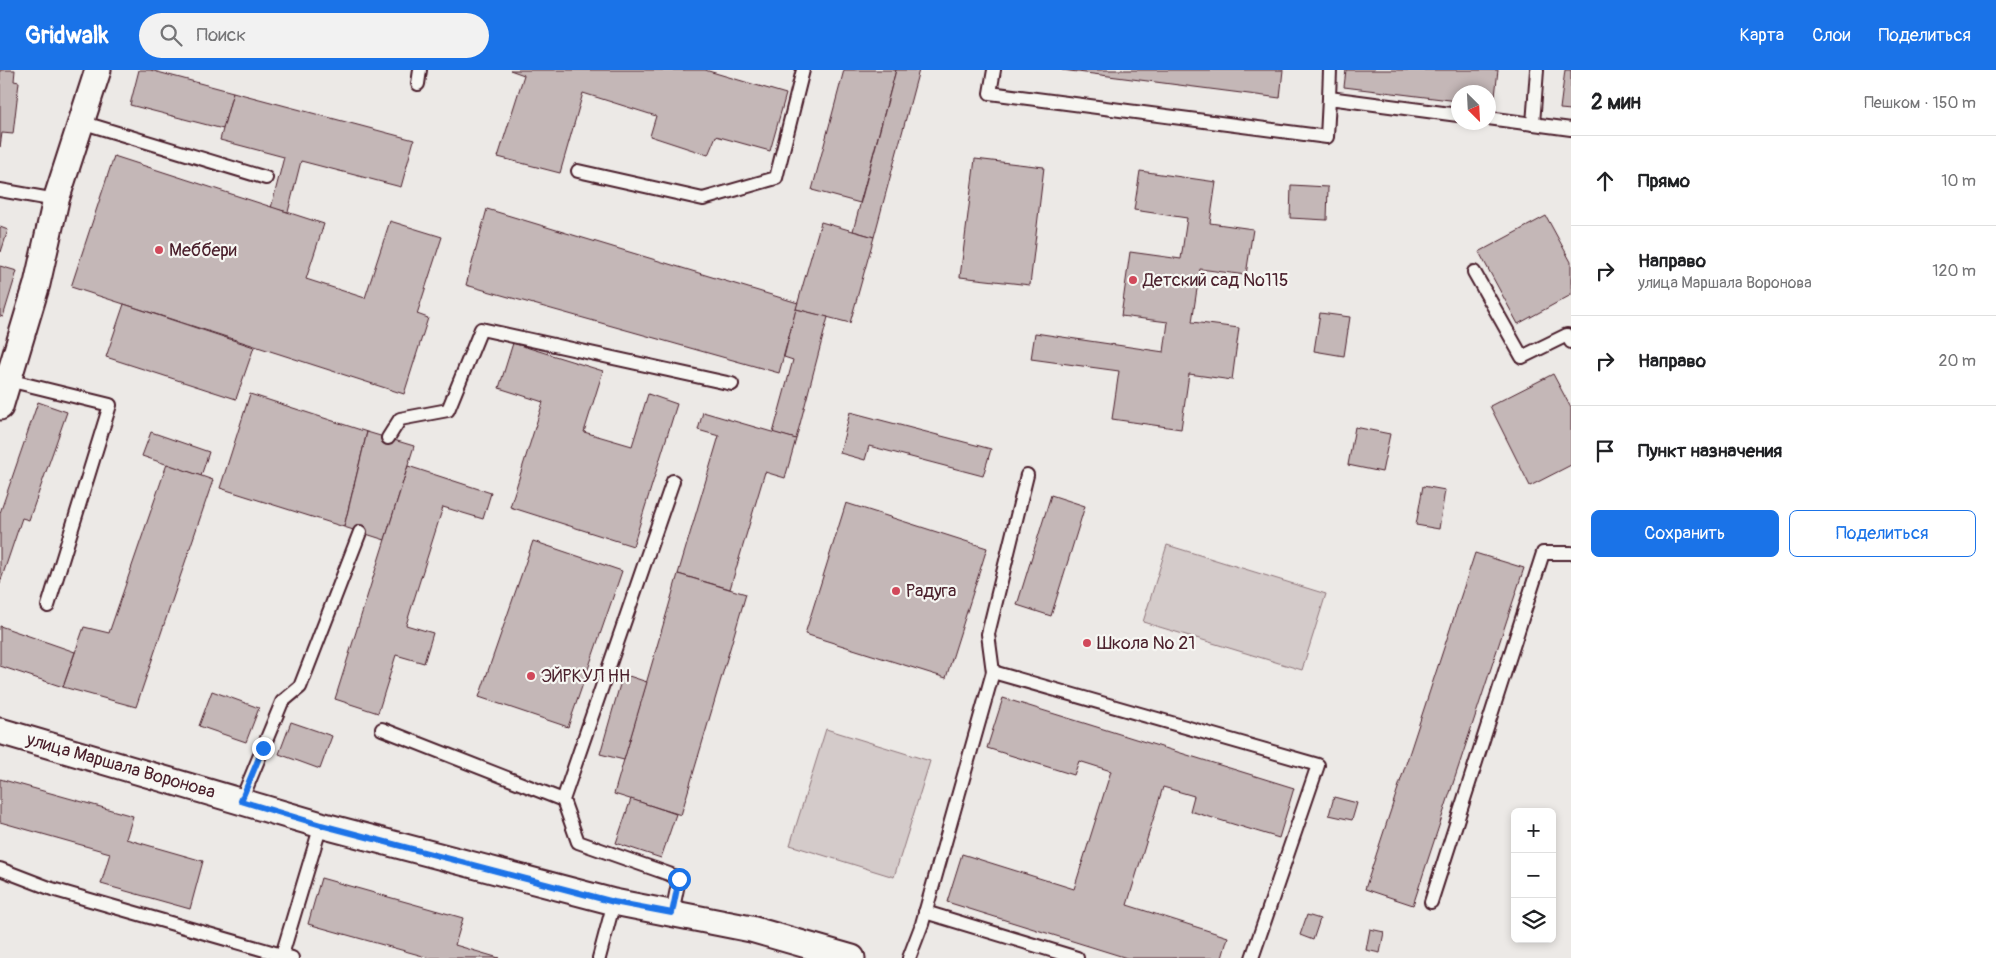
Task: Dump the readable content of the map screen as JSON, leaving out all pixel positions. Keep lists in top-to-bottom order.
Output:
{
  "streets": {
    "street": ["улица Маршала Воронова"]
  },
  "places": [
    "Меббери",
    "Детский сад №115",
    "Радуга",
    "Школа № 21",
    "ЭЙРКУЛ НН"
  ],
  "north": "bottom right",
  "page": {
    "header": "Gridwalk",
    "search": "Поиск",
    "nav": ["Карта", "Слои", "Поделиться"],
    "heading": ["2 мин", "Пешком · 150 m"],
    "list": [
      ["Прямо", "10 m"],
      ["Направо", "улица Маршала Воронова", "120 m"],
      ["Направо", "20 m"],
      "Пункт назначения"
    ],
    "buttons": ["Сохранить", "Поделиться"],
    "map_buttons": ["+", "−"]
  }
}
